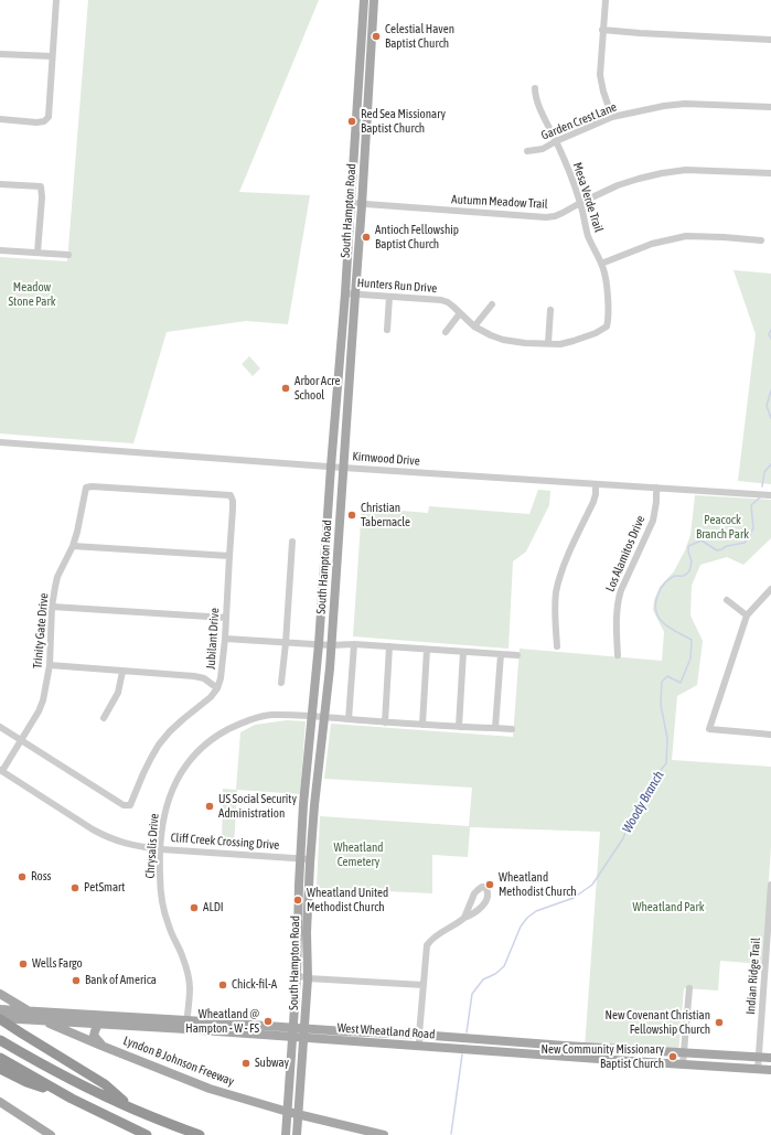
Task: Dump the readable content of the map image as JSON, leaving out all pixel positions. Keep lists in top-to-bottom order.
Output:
{
  "streets": {
    "main road": ["South Hampton Road", "West Wheatland Road", "Lyndon B Johnson Freeway"],
    "street": [
      "Garden Crest Lane",
      "Mesa Verde Trail",
      "Autumn Meadow Trail",
      "Hunters Run Drive",
      "Kirnwood Drive",
      "Los Alamitos Drive",
      "Trinity Gate Drive",
      "Jubilant Drive",
      "Cliff Creek Crossing Drive",
      "Chrysalis Drive",
      "Indian Ridge Trail"
    ]
  },
  "crossings": [
    ["Garden Crest Lane", "Mesa Verde Trail"],
    ["Mesa Verde Trail", "Autumn Meadow Trail"],
    ["Mesa Verde Trail", "Hunters Run Drive"],
    ["Autumn Meadow Trail", "South Hampton Road"],
    ["South Hampton Road", "Hunters Run Drive"],
    ["South Hampton Road", "Kirnwood Drive"],
    ["South Hampton Road", "Cliff Creek Crossing Drive"],
    ["South Hampton Road", "Chrysalis Drive"],
    ["South Hampton Road", "West Wheatland Road"],
    ["South Hampton Road", "Lyndon B Johnson Freeway"],
    ["Kirnwood Drive", "Los Alamitos Drive"],
    ["Trinity Gate Drive", "Jubilant Drive"],
    ["Trinity Gate Drive", "Cliff Creek Crossing Drive"],
    ["Cliff Creek Crossing Drive", "Chrysalis Drive"],
    ["Chrysalis Drive", "West Wheatland Road"],
    ["Indian Ridge Trail", "West Wheatland Road"],
    ["West Wheatland Road", "Lyndon B Johnson Freeway"]
  ],
  "water": ["Woody Branch"],
  "parks": [
    "Meadow Stone Park",
    "Peacock Branch Park",
    "Wheatland Cemetery",
    "Wheatland Park"
  ],
  "places": [
    "Celestial Haven Baptist Church",
    "Red Sea Missionary Baptist Church",
    "Antioch Fellowship Baptist Church",
    "Arbor Acre School",
    "Christian Tabernacle",
    "US Social Security Administration",
    "Ross",
    "Wheatland Methodist Church",
    "PetSmart",
    "Wheatland United Methodist Church",
    "ALDI",
    "Wells Fargo",
    "Bank of America",
    "Chick-fil-A",
    "Wheatland @ Hampton - W - FS",
    "New Covenant Christian Fellowship Church",
    "New Community Missionary Baptist Church",
    "Subway"
  ]
}
